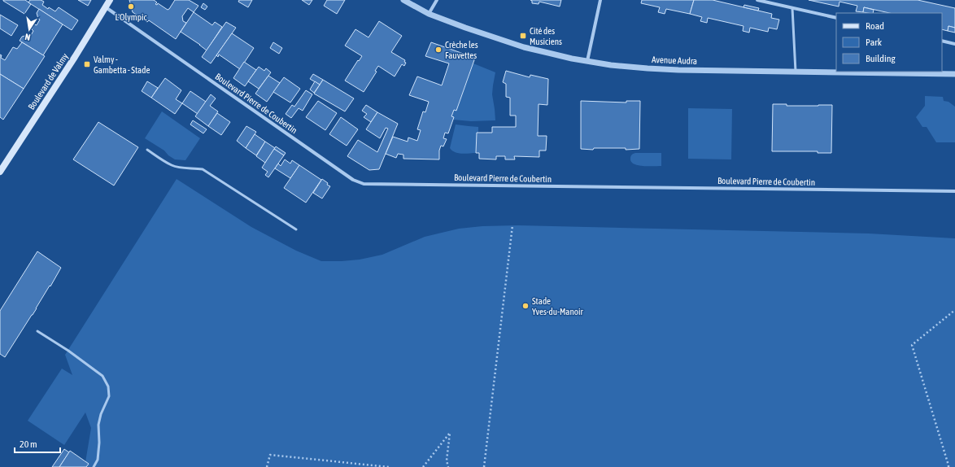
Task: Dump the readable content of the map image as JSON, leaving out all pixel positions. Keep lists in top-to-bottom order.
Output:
{
  "streets": {
    "main road": ["Boulevard de Valmy"],
    "street": ["Avenue Audra", "Boulevard Pierre de Coubertin"]
  },
  "crossings": [
    ["Boulevard de Valmy", "Boulevard Pierre de Coubertin"]
  ],
  "places": {
    "other": ["L'Olympic", "Crèche les Fauvettes", "Stade Yves-du-Manoir"],
    "transit": ["Cité des Musiciens", "Valmy - Gambetta - Stade"]
  },
  "legend": ["Road", "Park", "Building"],
  "scale_bar": "20 m",
  "north": "bottom"
}
